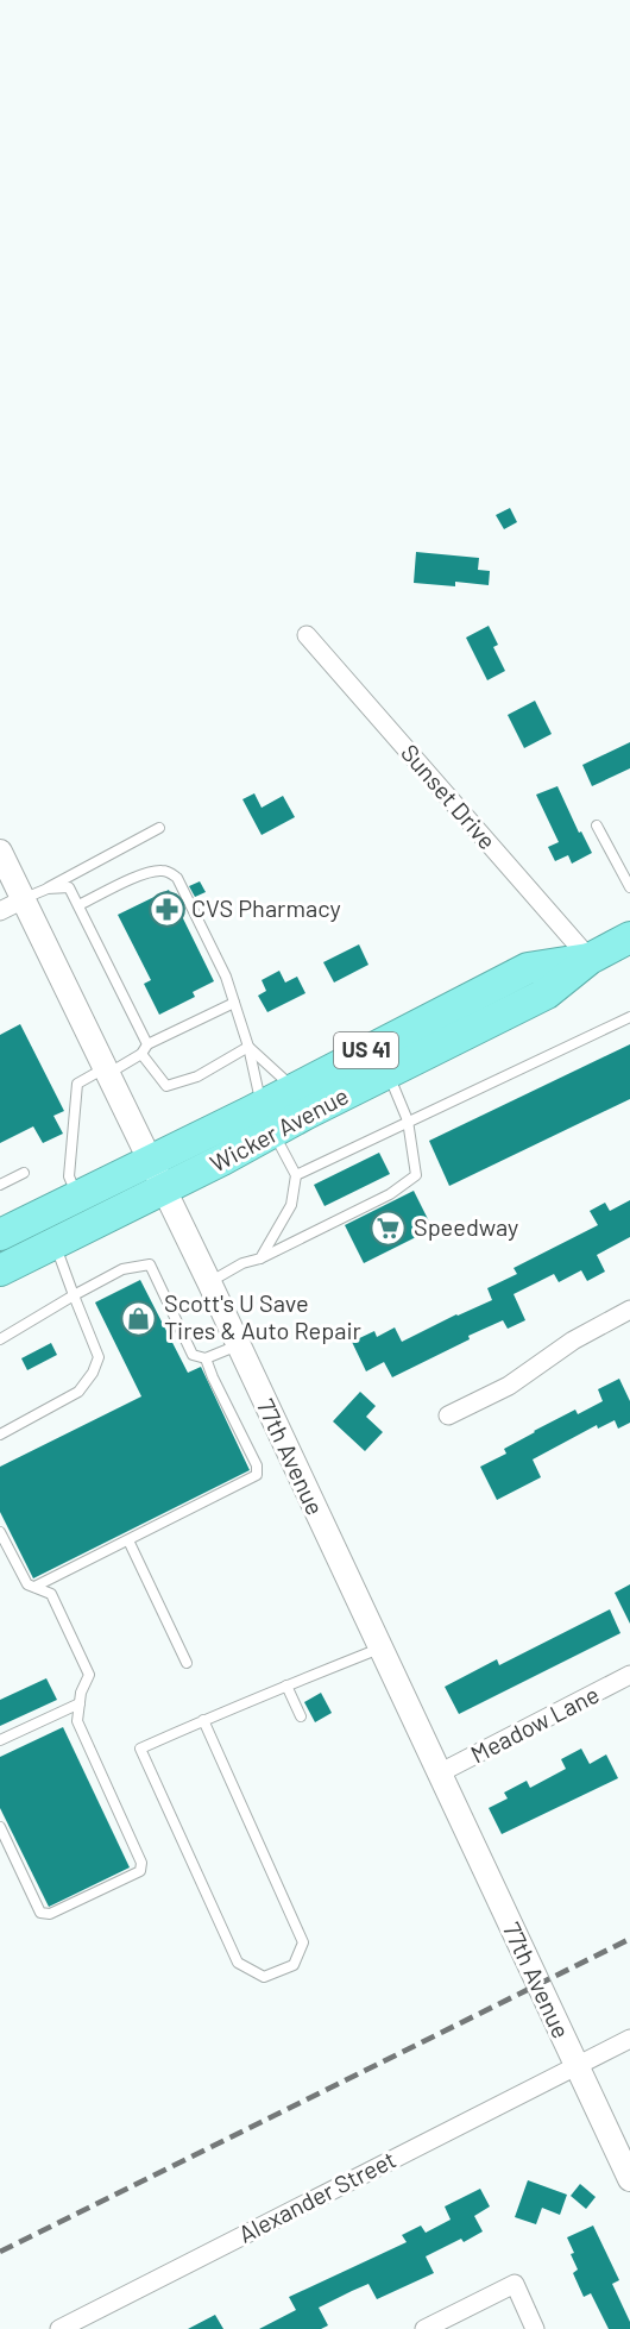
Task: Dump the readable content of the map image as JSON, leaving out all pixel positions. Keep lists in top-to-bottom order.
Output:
{
  "streets": {
    "highway": ["US 41", "Wicker Avenue"],
    "street": [
      "Sunset Drive",
      "77th Avenue",
      "Meadow Lane",
      "Alexander Street"
    ]
  },
  "crossings": [
    ["Sunset Drive", "Wicker Avenue"],
    ["Wicker Avenue", "77th Avenue"],
    ["77th Avenue", "Meadow Lane"],
    ["77th Avenue", "Alexander Street"]
  ],
  "places": {
    "pharmacy": ["CVS Pharmacy"],
    "supermarket": ["Speedway"],
    "shop": ["Scott's U Save Tires & Auto Repair"]
  }
}
